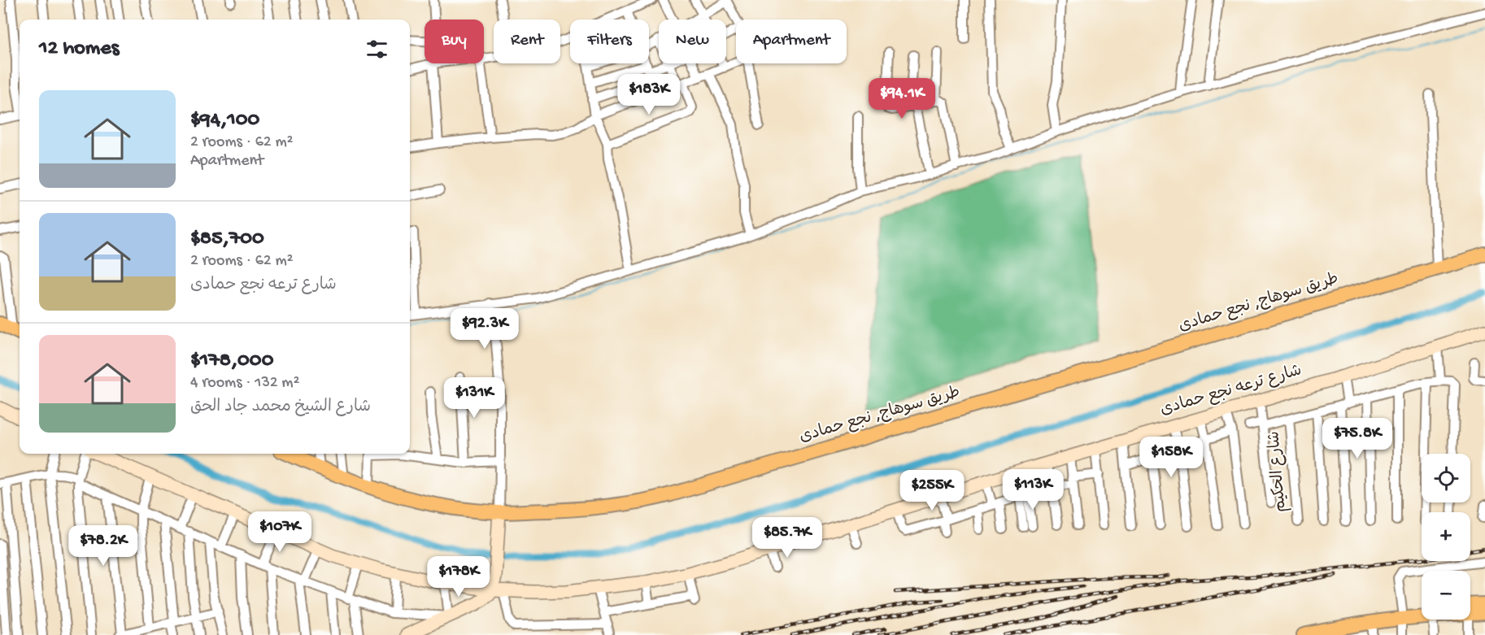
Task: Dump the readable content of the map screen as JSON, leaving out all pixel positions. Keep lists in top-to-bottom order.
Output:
{
  "streets": {
    "main road": ["طريق سوهاج, نجع حمادى"],
    "street": ["شارع ترعه نجع حمادى", "شارع الحكيم"]
  },
  "page": {
    "chip": [
      "Buy",
      "Rent",
      "Filters",
      "New",
      "Apartment"
    ],
    "heading": "12 homes",
    "price": [
      "$183K",
      "$94.1K",
      "$92.3K",
      "$131K",
      "$75.8K",
      "$158K",
      "$113K",
      "$255K",
      "$107K",
      "$85.7K",
      "$78.2K",
      "$178K"
    ],
    "list": [
      {
        "name": "$94,100",
        "note": "2 rooms · 62 m² · Apartment"
      },
      {
        "name": "$85,700",
        "note": "2 rooms · 62 m² · شارع ترعه نجع حمادى"
      },
      {
        "name": "$178,000",
        "note": "4 rooms · 132 m² · شارع الشيخ محمد جاد الحق"
      }
    ],
    "map_buttons": ["+", "−"]
  }
}
